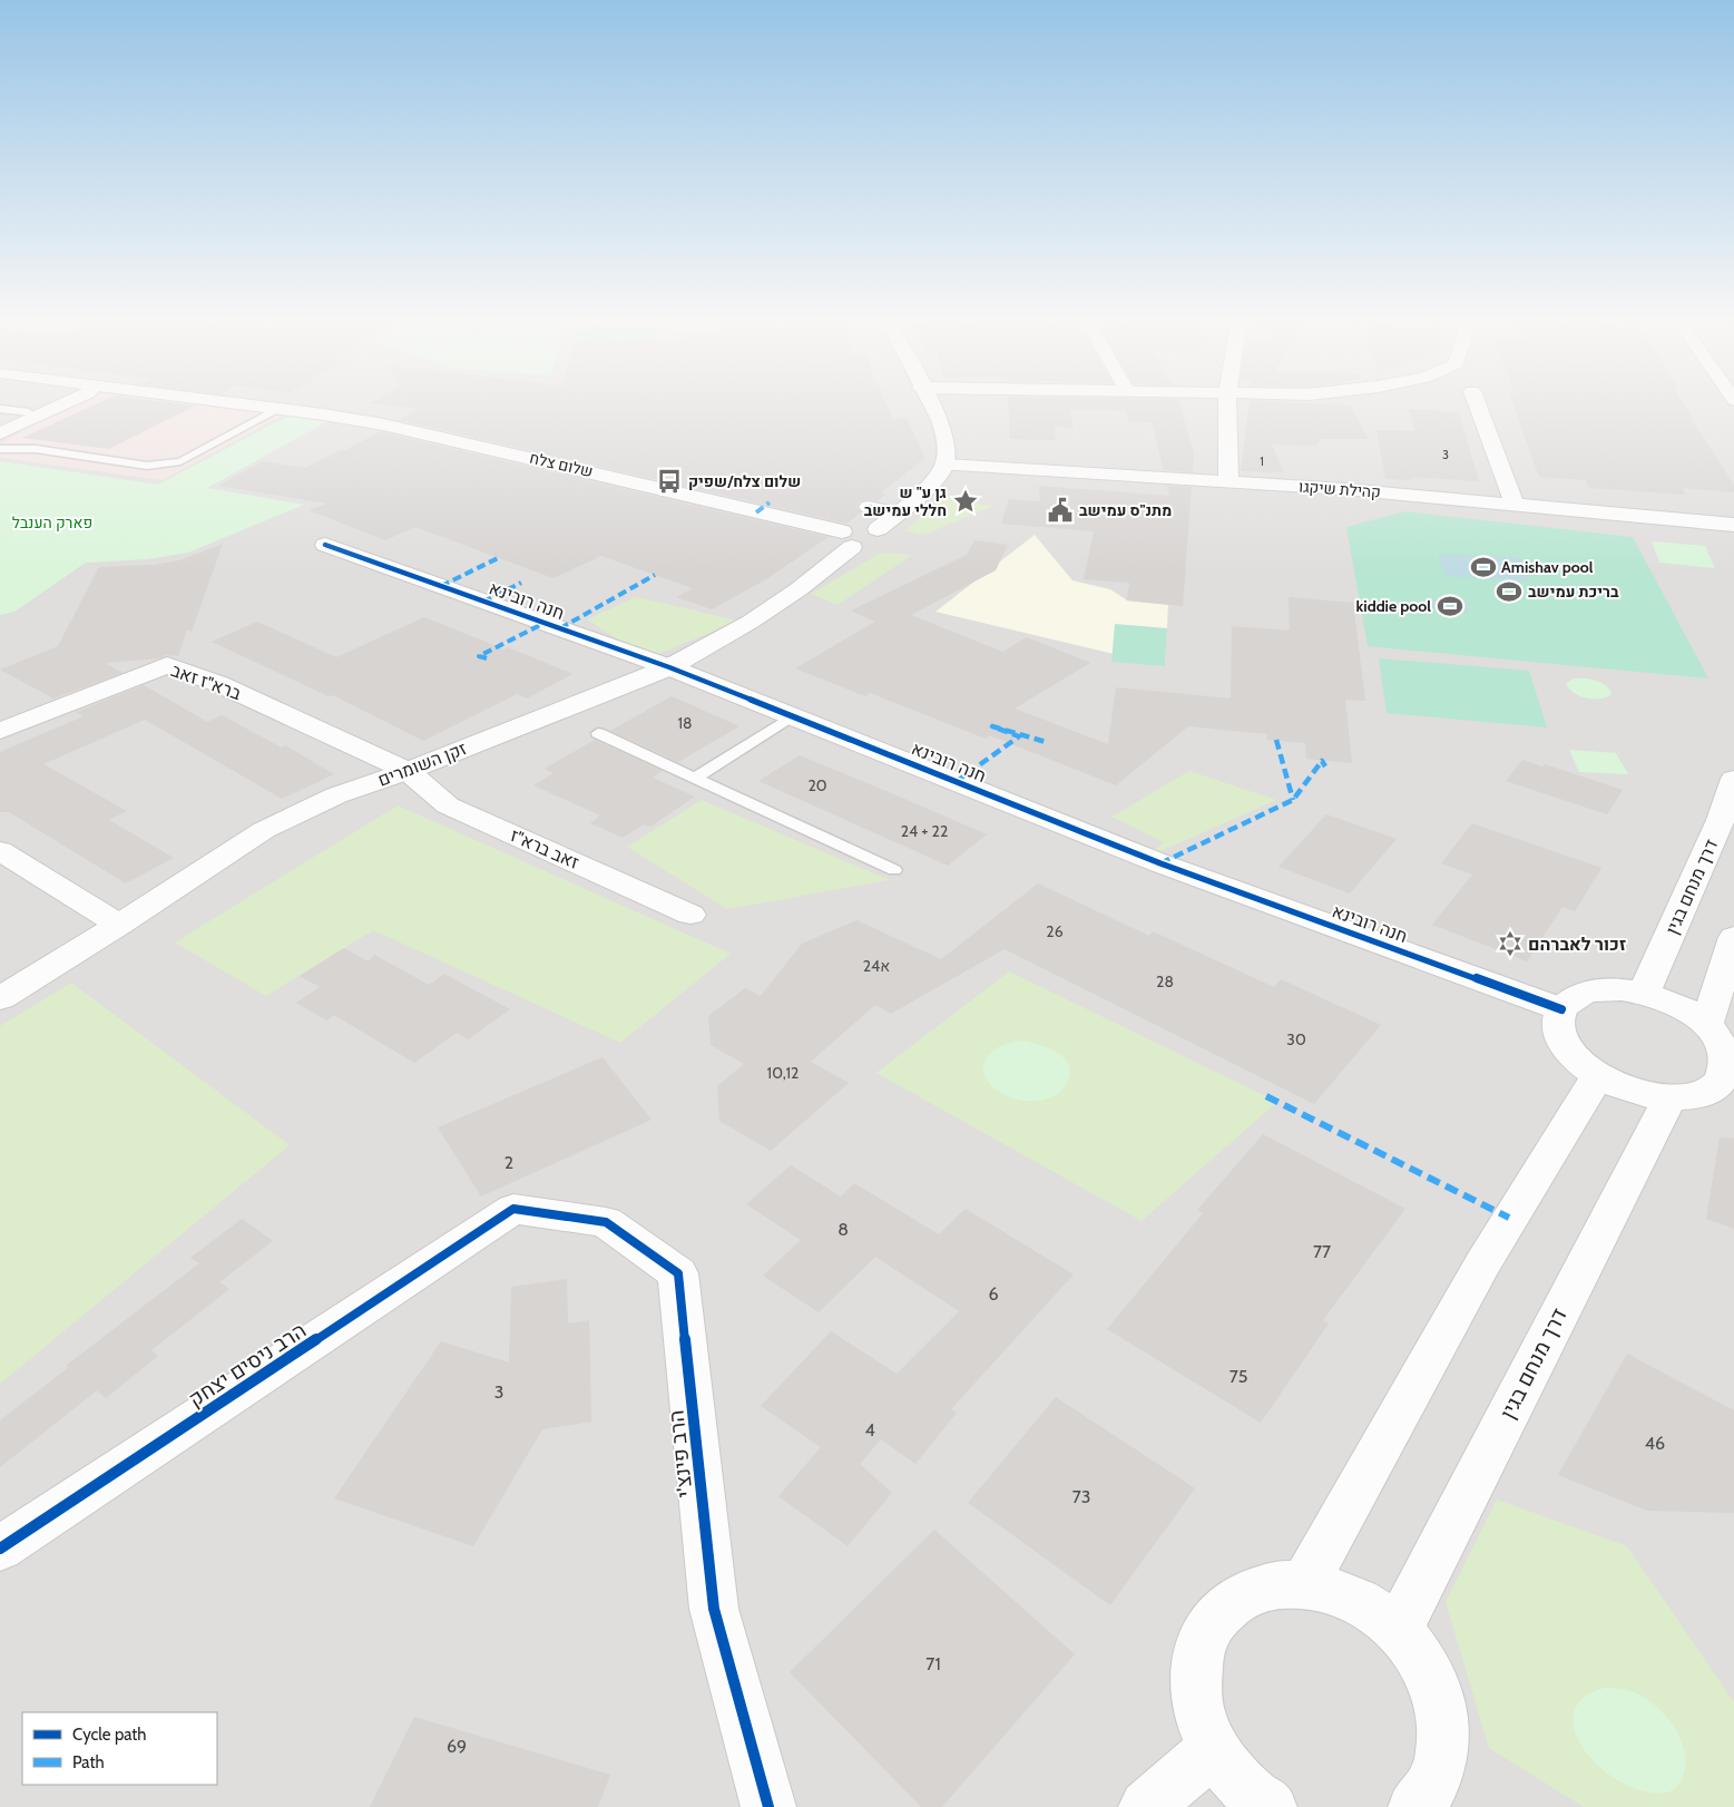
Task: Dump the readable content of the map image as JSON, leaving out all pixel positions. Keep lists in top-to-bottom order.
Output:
{
  "streets": {
    "street": [
      "שלום צלח",
      "קהילת שיקגו",
      "חנה רובינא",
      "ברא\"ז זאב",
      "זקן השומרים",
      "זאב ברא\"ז",
      "דרך מנחם בגין",
      "הרב ניסים יצחק",
      "הרב פינצ'י"
    ]
  },
  "crossings": [
    ["שלום צלח", "זקן השומרים"],
    ["חנה רובינא", "זקן השומרים"],
    ["חנה רובינא", "דרך מנחם בגין"],
    ["ברא\"ז זאב", "זקן השומרים"],
    ["ברא\"ז זאב", "זאב ברא\"ז"],
    ["זקן השומרים", "זאב ברא\"ז"],
    ["הרב ניסים יצחק", "הרב פינצ'י"]
  ],
  "parks": ["פארק הענבל"],
  "places": {
    "bus stop": ["שלום צלח/שפיק"],
    "place": ["גן ע\" ש חללי עמישב"],
    "public building": ["מתנ\"ס עמישב"],
    "sports": ["Amishav pool", "בריכת עמישב", "kiddie pool"],
    "synagogue": ["זכור לאברהם"]
  },
  "house_numbers": [
    "3",
    "1",
    "18",
    "20",
    "24 + 22",
    "26",
    "24א",
    "28",
    "30",
    "10,12",
    "2",
    "8",
    "77",
    "6",
    "75",
    "3",
    "4",
    "46",
    "73",
    "71",
    "69"
  ],
  "legend": ["Cycle path", "Path"]
}
